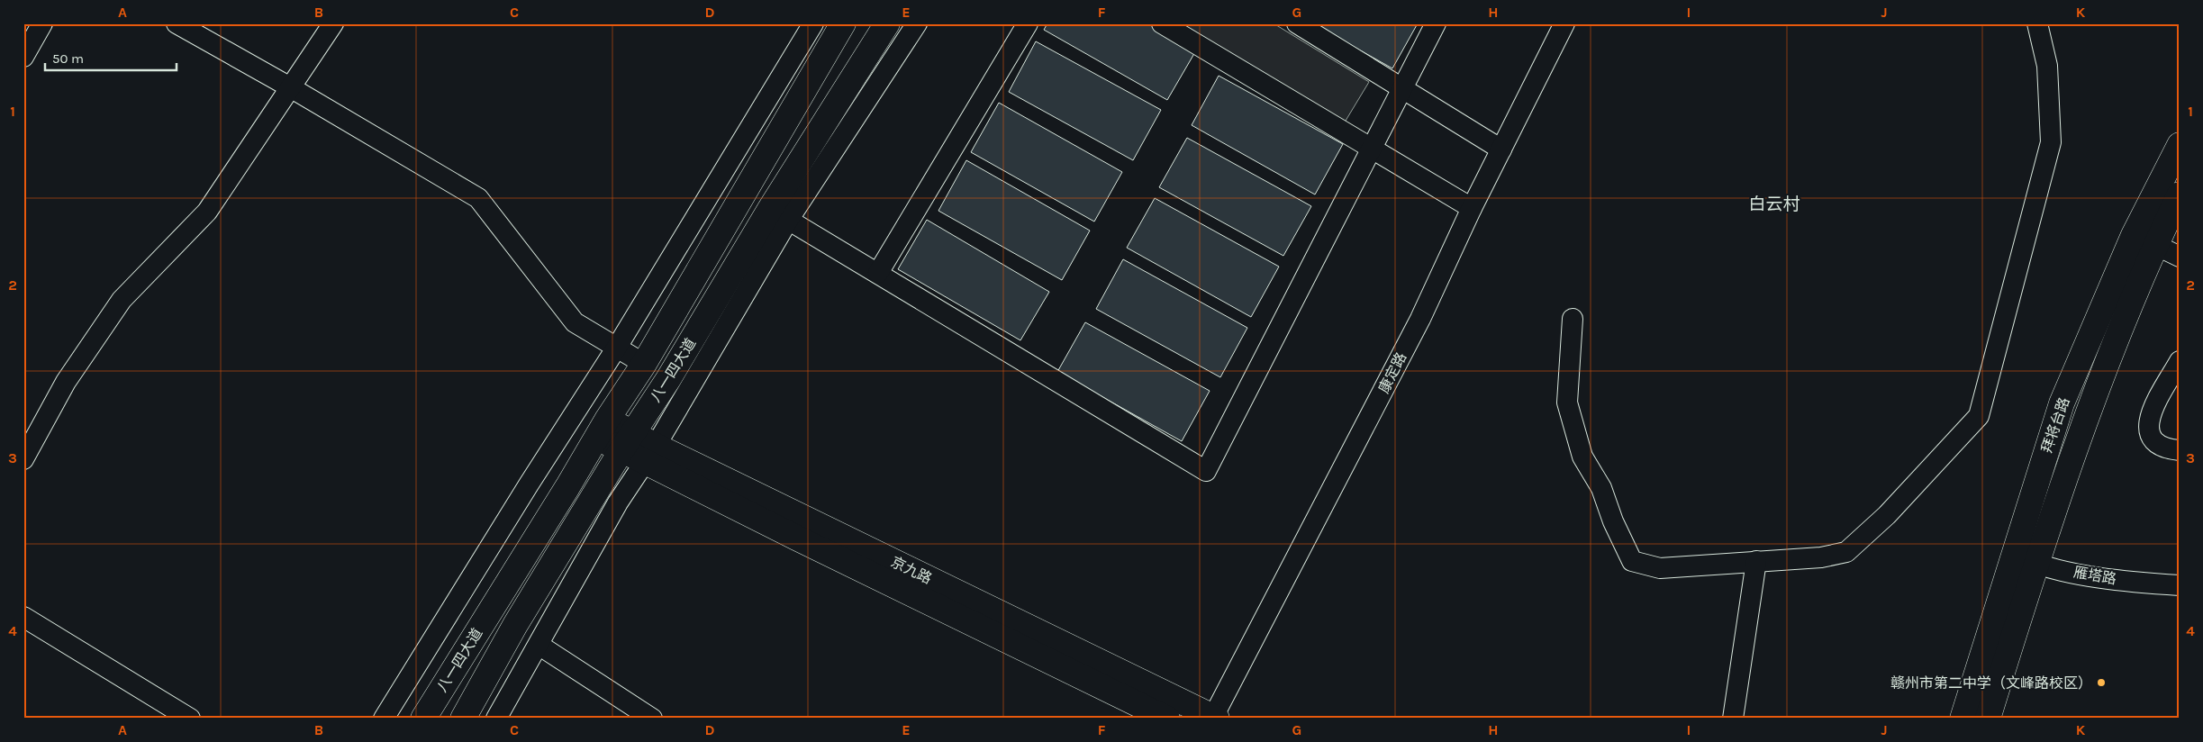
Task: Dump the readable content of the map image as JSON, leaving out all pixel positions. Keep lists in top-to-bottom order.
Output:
{
  "streets": {
    "main road": ["八一四大道", "拜将台路", "京九路"],
    "street": ["康定路", "雁塔路"]
  },
  "crossings": [
    ["八一四大道", "京九路"],
    ["康定路", "京九路"],
    ["拜将台路", "雁塔路"]
  ],
  "districts": ["白云村"],
  "places": ["赣州市第二中学（文峰路校区）"],
  "scale_bar": "50 m",
  "grid": {
    "columns": [
      "A",
      "B",
      "C",
      "D",
      "E",
      "F",
      "G",
      "H",
      "I",
      "J",
      "K"
    ],
    "rows": [
      "1",
      "2",
      "3",
      "4"
    ]
  }
}
